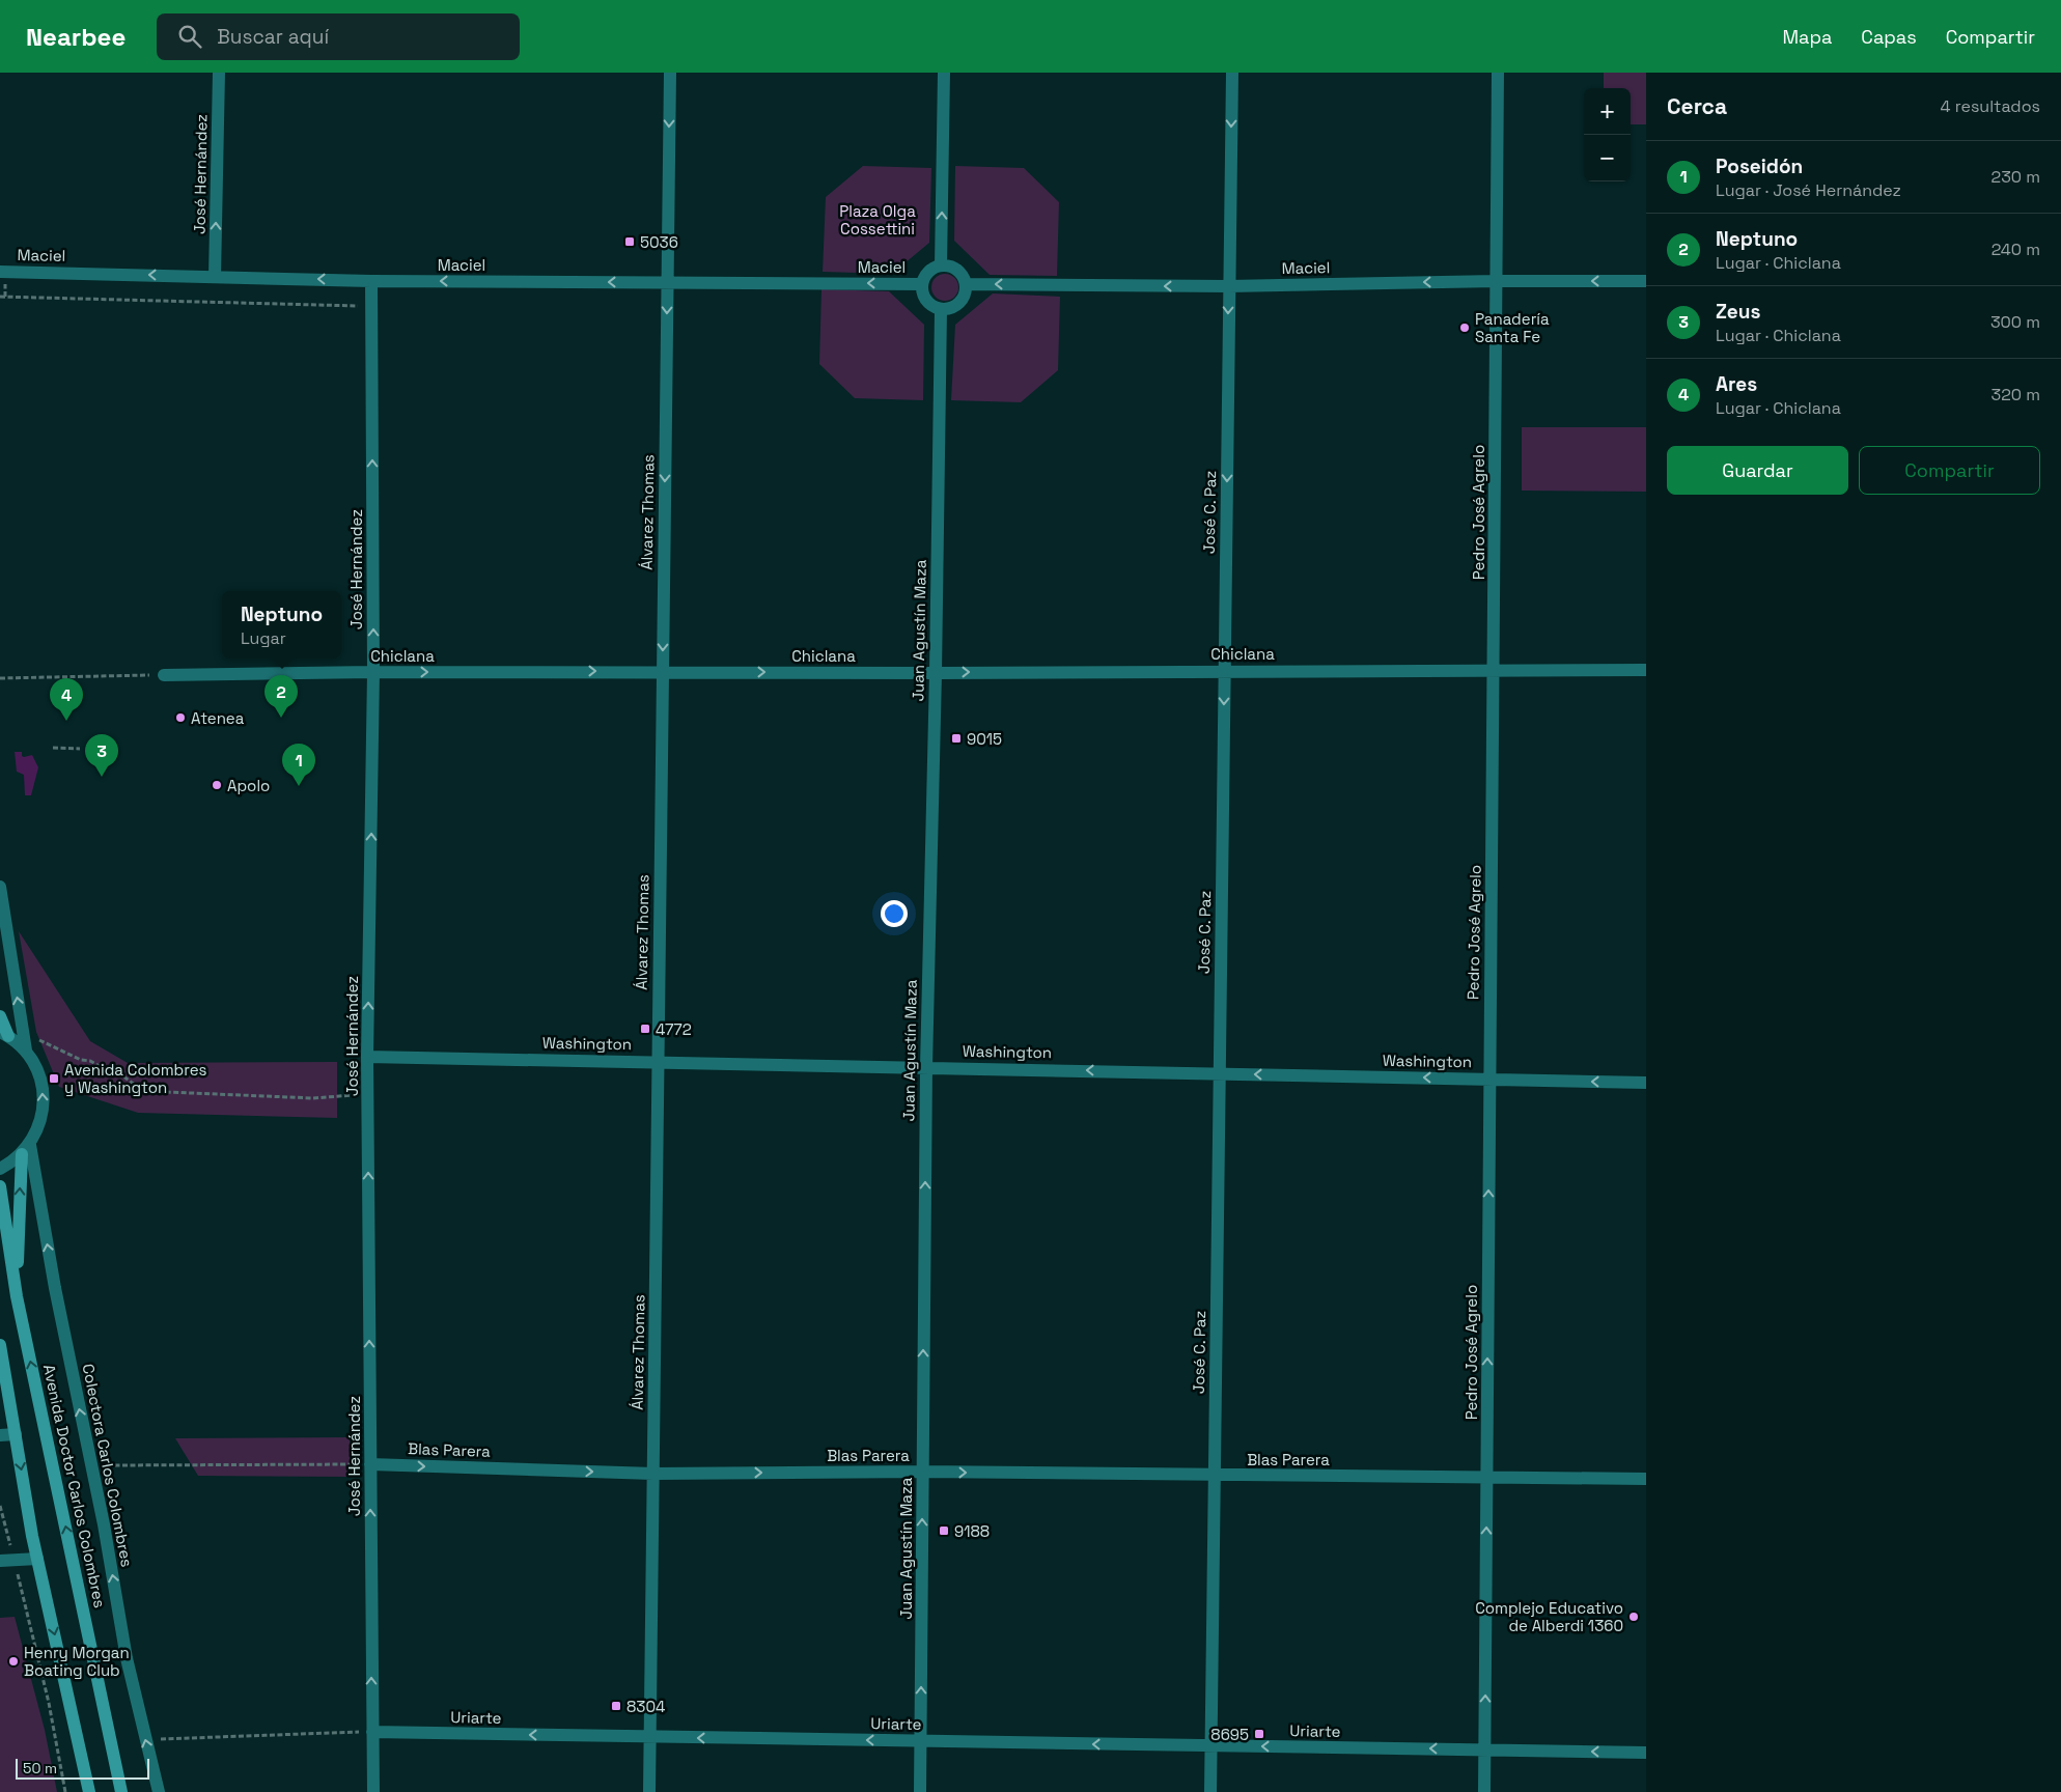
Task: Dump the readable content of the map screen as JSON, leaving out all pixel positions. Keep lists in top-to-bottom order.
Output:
{
  "streets": {
    "main road": ["Avenida Doctor Carlos Colombres"],
    "street": [
      "José Hernández",
      "Maciel",
      "Álvarez Thomas",
      "José C. Paz",
      "Pedro José Agrelo",
      "Juan Agustín Maza",
      "Chiclana",
      "Washington",
      "Blas Parera",
      "Colectora Carlos Colombres",
      "Uriarte"
    ]
  },
  "crossings": [
    ["José Hernández", "Maciel"],
    ["José Hernández", "Chiclana"],
    ["José Hernández", "Washington"],
    ["José Hernández", "Blas Parera"],
    ["José Hernández", "Uriarte"],
    ["Maciel", "Álvarez Thomas"],
    ["Maciel", "José C. Paz"],
    ["Maciel", "Pedro José Agrelo"],
    ["Maciel", "Juan Agustín Maza"],
    ["Álvarez Thomas", "Chiclana"],
    ["Álvarez Thomas", "Washington"],
    ["Álvarez Thomas", "Blas Parera"],
    ["Álvarez Thomas", "Uriarte"],
    ["José C. Paz", "Chiclana"],
    ["José C. Paz", "Washington"],
    ["José C. Paz", "Blas Parera"],
    ["José C. Paz", "Uriarte"],
    ["Pedro José Agrelo", "Chiclana"],
    ["Pedro José Agrelo", "Washington"],
    ["Pedro José Agrelo", "Blas Parera"],
    ["Pedro José Agrelo", "Uriarte"],
    ["Juan Agustín Maza", "Chiclana"],
    ["Juan Agustín Maza", "Washington"],
    ["Juan Agustín Maza", "Blas Parera"],
    ["Juan Agustín Maza", "Uriarte"]
  ],
  "one_way": [
    "José Hernández",
    "Maciel",
    "José C. Paz",
    "Pedro José Agrelo",
    "Juan Agustín Maza",
    "Chiclana",
    "Washington",
    "Blas Parera",
    "Colectora Carlos Colombres",
    "Uriarte"
  ],
  "parks": ["Plaza Olga Cossettini"],
  "places": {
    "transit": [
      "5036",
      "9015",
      "4772",
      "Avenida Colombres y Washington",
      "9188",
      "8304",
      "8695"
    ],
    "other": [
      "Panadería Santa Fe",
      "Atenea",
      "Apolo",
      "Complejo Educativo de Alberdi 1360",
      "Henry Morgan Boating Club"
    ]
  },
  "scale_bar": "50 m",
  "page": {
    "header": "Nearbee",
    "search": "Buscar aquí",
    "nav": ["Mapa", "Capas", "Compartir"],
    "heading": ["Cerca", "4 resultados"],
    "map_buttons": ["+", "−"],
    "list": [
      {
        "mark": "1",
        "name": "Poseidón",
        "note": "Lugar · José Hernández",
        "value": "230 m"
      },
      {
        "mark": "2",
        "name": "Neptuno",
        "note": "Lugar · Chiclana",
        "value": "240 m"
      },
      {
        "mark": "3",
        "name": "Zeus",
        "note": "Lugar · Chiclana",
        "value": "300 m"
      },
      {
        "mark": "4",
        "name": "Ares",
        "note": "Lugar · Chiclana",
        "value": "320 m"
      }
    ],
    "buttons": ["Guardar", "Compartir"],
    "popup": ["Neptuno", "Lugar"],
    "pins": [
      "2",
      "4",
      "3",
      "1"
    ],
    "scale": "50 m"
  }
}
